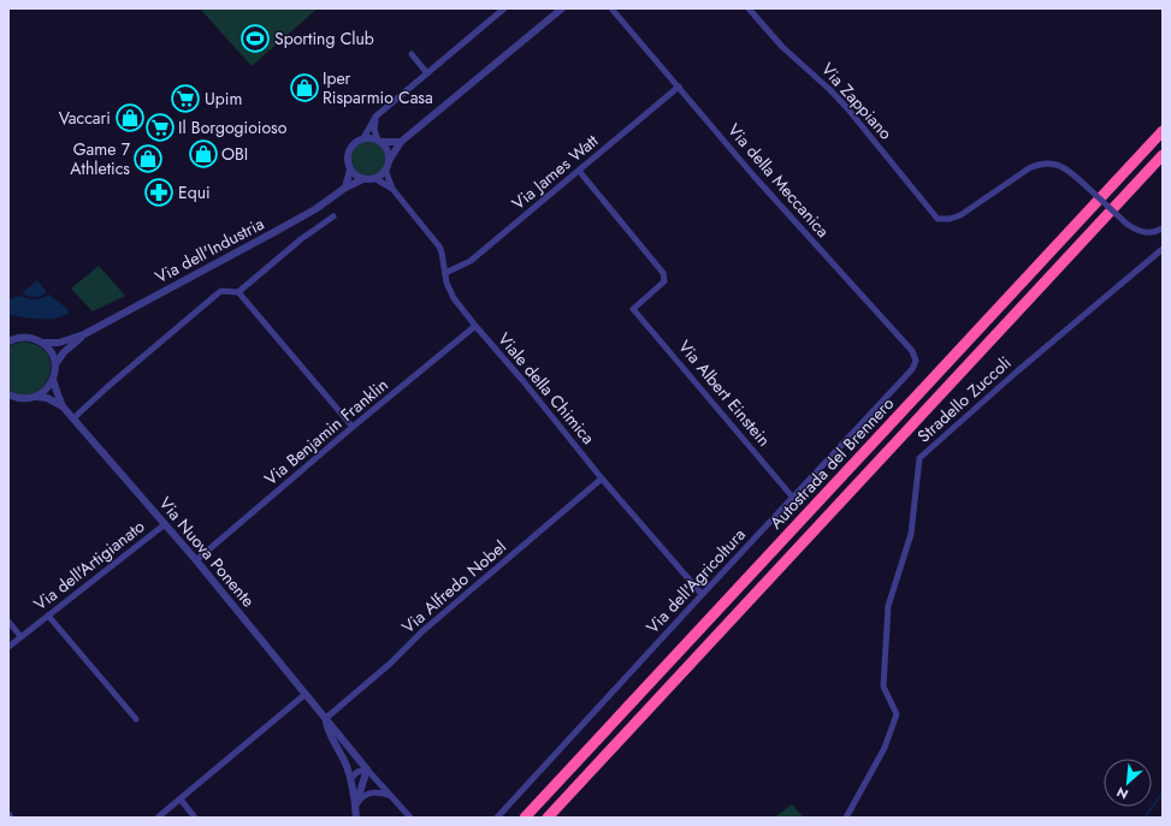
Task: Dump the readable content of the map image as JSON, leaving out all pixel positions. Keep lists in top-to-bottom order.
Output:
{
  "streets": {
    "highway": ["Autostrada del Brennero"],
    "street": [
      "Via Zappiano",
      "Via James Watt",
      "Via della Meccanica",
      "Via dell'Industria",
      "Viale della Chimica",
      "Via Albert Einstein",
      "Stradello Zuccoli",
      "Via Benjamin Franklin",
      "Via Nuova Ponente",
      "Via dell'Artigianato",
      "Via dell'Agricoltura",
      "Via Alfredo Nobel"
    ]
  },
  "crossings": [
    ["Via James Watt", "Via della Meccanica"],
    ["Via James Watt", "Viale della Chimica"],
    ["Via James Watt", "Via Albert Einstein"],
    ["Via della Meccanica", "Via dell'Agricoltura"],
    ["Via dell'Industria", "Viale della Chimica"],
    ["Viale della Chimica", "Via Benjamin Franklin"],
    ["Viale della Chimica", "Via dell'Agricoltura"],
    ["Viale della Chimica", "Via Alfredo Nobel"],
    ["Via Albert Einstein", "Via dell'Agricoltura"],
    ["Via Benjamin Franklin", "Via Nuova Ponente"],
    ["Via Nuova Ponente", "Via dell'Artigianato"],
    ["Via Nuova Ponente", "Via Alfredo Nobel"]
  ],
  "places": {
    "sports": ["Sporting Club"],
    "shop": [
      "Iper Risparmio Casa",
      "Vaccari",
      "OBI",
      "Game 7 Athletics"
    ],
    "supermarket": ["Upim", "Il Borgogioioso"],
    "pharmacy": ["Equi"]
  },
  "north": "bottom left"
}
